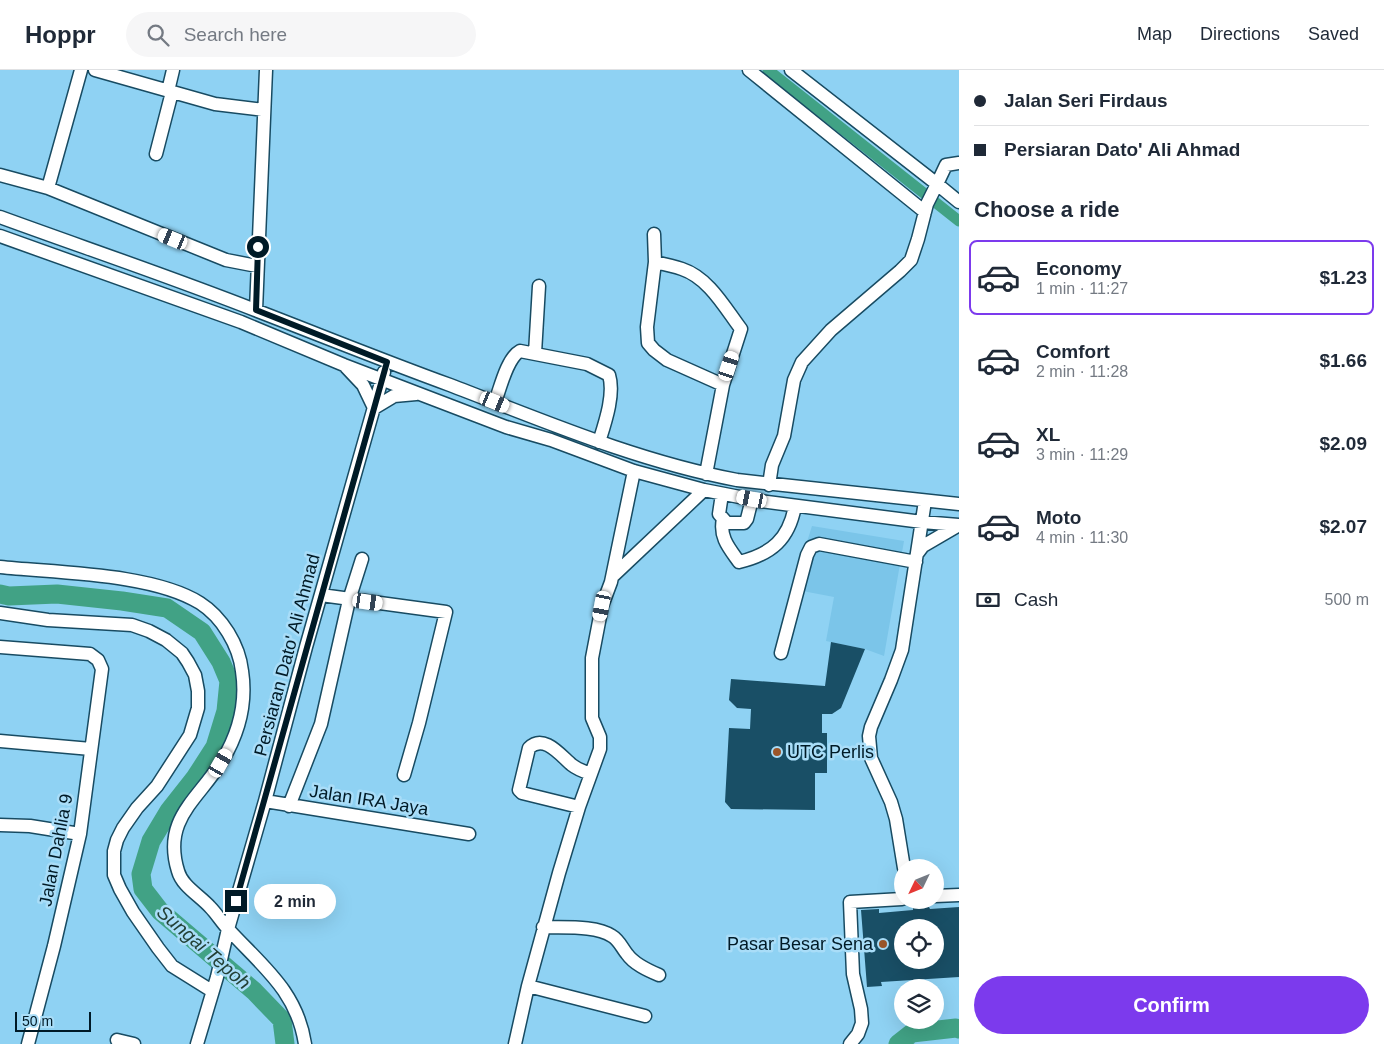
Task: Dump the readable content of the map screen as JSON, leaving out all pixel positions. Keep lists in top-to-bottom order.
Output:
{
  "streets": {
    "street": ["Persiaran Dato' Ali Ahmad", "Jalan IRA Jaya", "Jalan Dahlia 9"]
  },
  "crossings": [
    ["Persiaran Dato' Ali Ahmad", "Jalan IRA Jaya"]
  ],
  "water": ["Sungai Tepoh"],
  "places": ["UTC Perlis", "Pasar Besar Sena"],
  "scale_bar": "50 m",
  "north": "bottom left",
  "page": {
    "header": "Hoppr",
    "search": "Search here",
    "nav": ["Map", "Directions", "Saved"],
    "banner": ["Jalan Seri Firdaus", "Persiaran Dato' Ali Ahmad"],
    "heading": "Choose a ride",
    "list": [
      {
        "name": "Economy",
        "note": "1 min · 11:27",
        "value": "$1.23"
      },
      {
        "name": "Comfort",
        "note": "2 min · 11:28",
        "value": "$1.66"
      },
      {
        "name": "XL",
        "note": "3 min · 11:29",
        "value": "$2.09"
      },
      {
        "name": "Moto",
        "note": "4 min · 11:30",
        "value": "$2.07"
      }
    ],
    "pay": ["Cash", "500 m"],
    "bubble": "2 min",
    "buttons": "Confirm",
    "scale": "50 m"
  }
}
